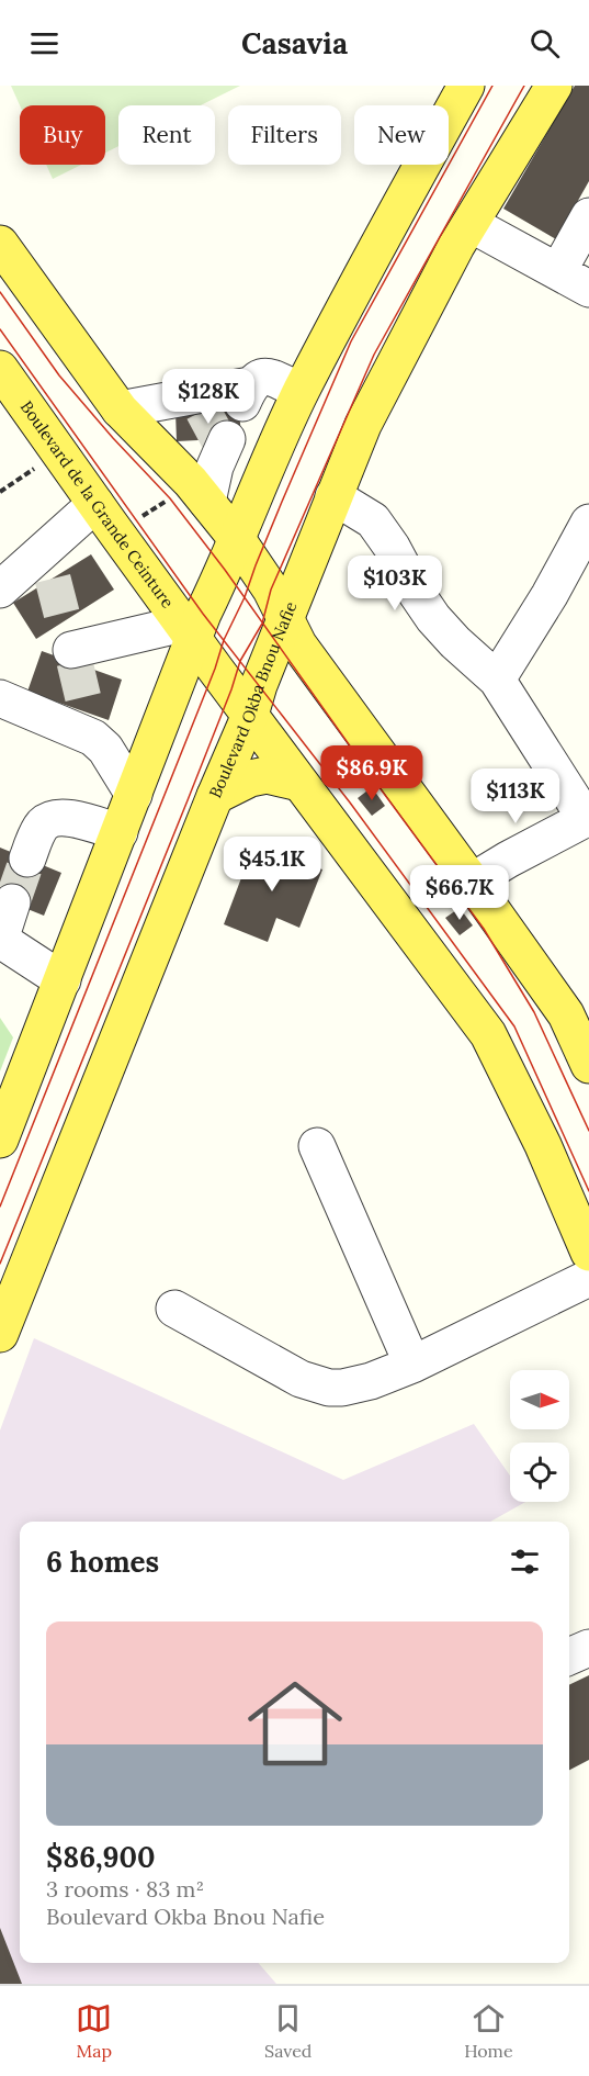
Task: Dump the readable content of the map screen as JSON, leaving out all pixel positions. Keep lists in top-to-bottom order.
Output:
{
  "streets": {
    "main road": ["Boulevard de la Grande Ceinture", "Boulevard Okba Bnou Nafie"]
  },
  "crossings": [
    ["Boulevard de la Grande Ceinture", "Boulevard Okba Bnou Nafie"]
  ],
  "north": "right",
  "page": {
    "header": "Casavia",
    "chip": [
      "Buy",
      "Rent",
      "Filters",
      "New"
    ],
    "price": [
      "$128K",
      "$103K",
      "$86.9K",
      "$113K",
      "$45.1K",
      "$66.7K"
    ],
    "heading": "6 homes",
    "list": [
      {
        "name": "$86,900",
        "note": "3 rooms · 83 m² · Boulevard Okba Bnou Nafie"
      }
    ],
    "tabs": ["Map", "Saved", "Home"]
  }
}
